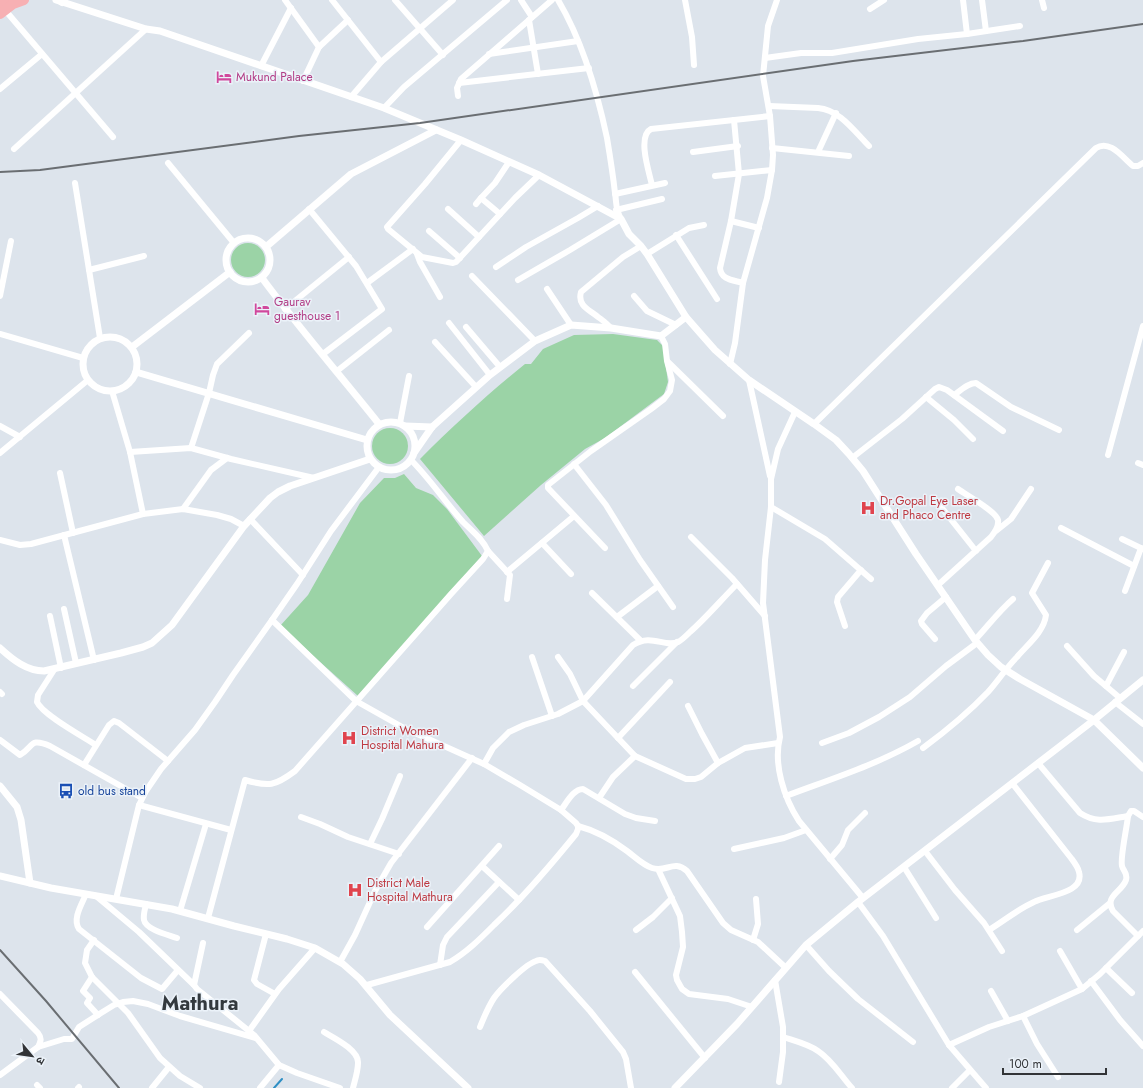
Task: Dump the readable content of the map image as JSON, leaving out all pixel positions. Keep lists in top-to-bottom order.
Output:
{
  "districts": ["Mathura"],
  "places": {
    "hotel": ["Mukund Palace", "Gaurav guesthouse 1"],
    "hospital": ["Dr.Gopal Eye Laser and Phaco Centre", "District Women Hospital Mahura", "District Male Hospital Mathura"],
    "bus stop": ["old bus stand"]
  },
  "scale_bar": "100 m",
  "north": "bottom right"
}
